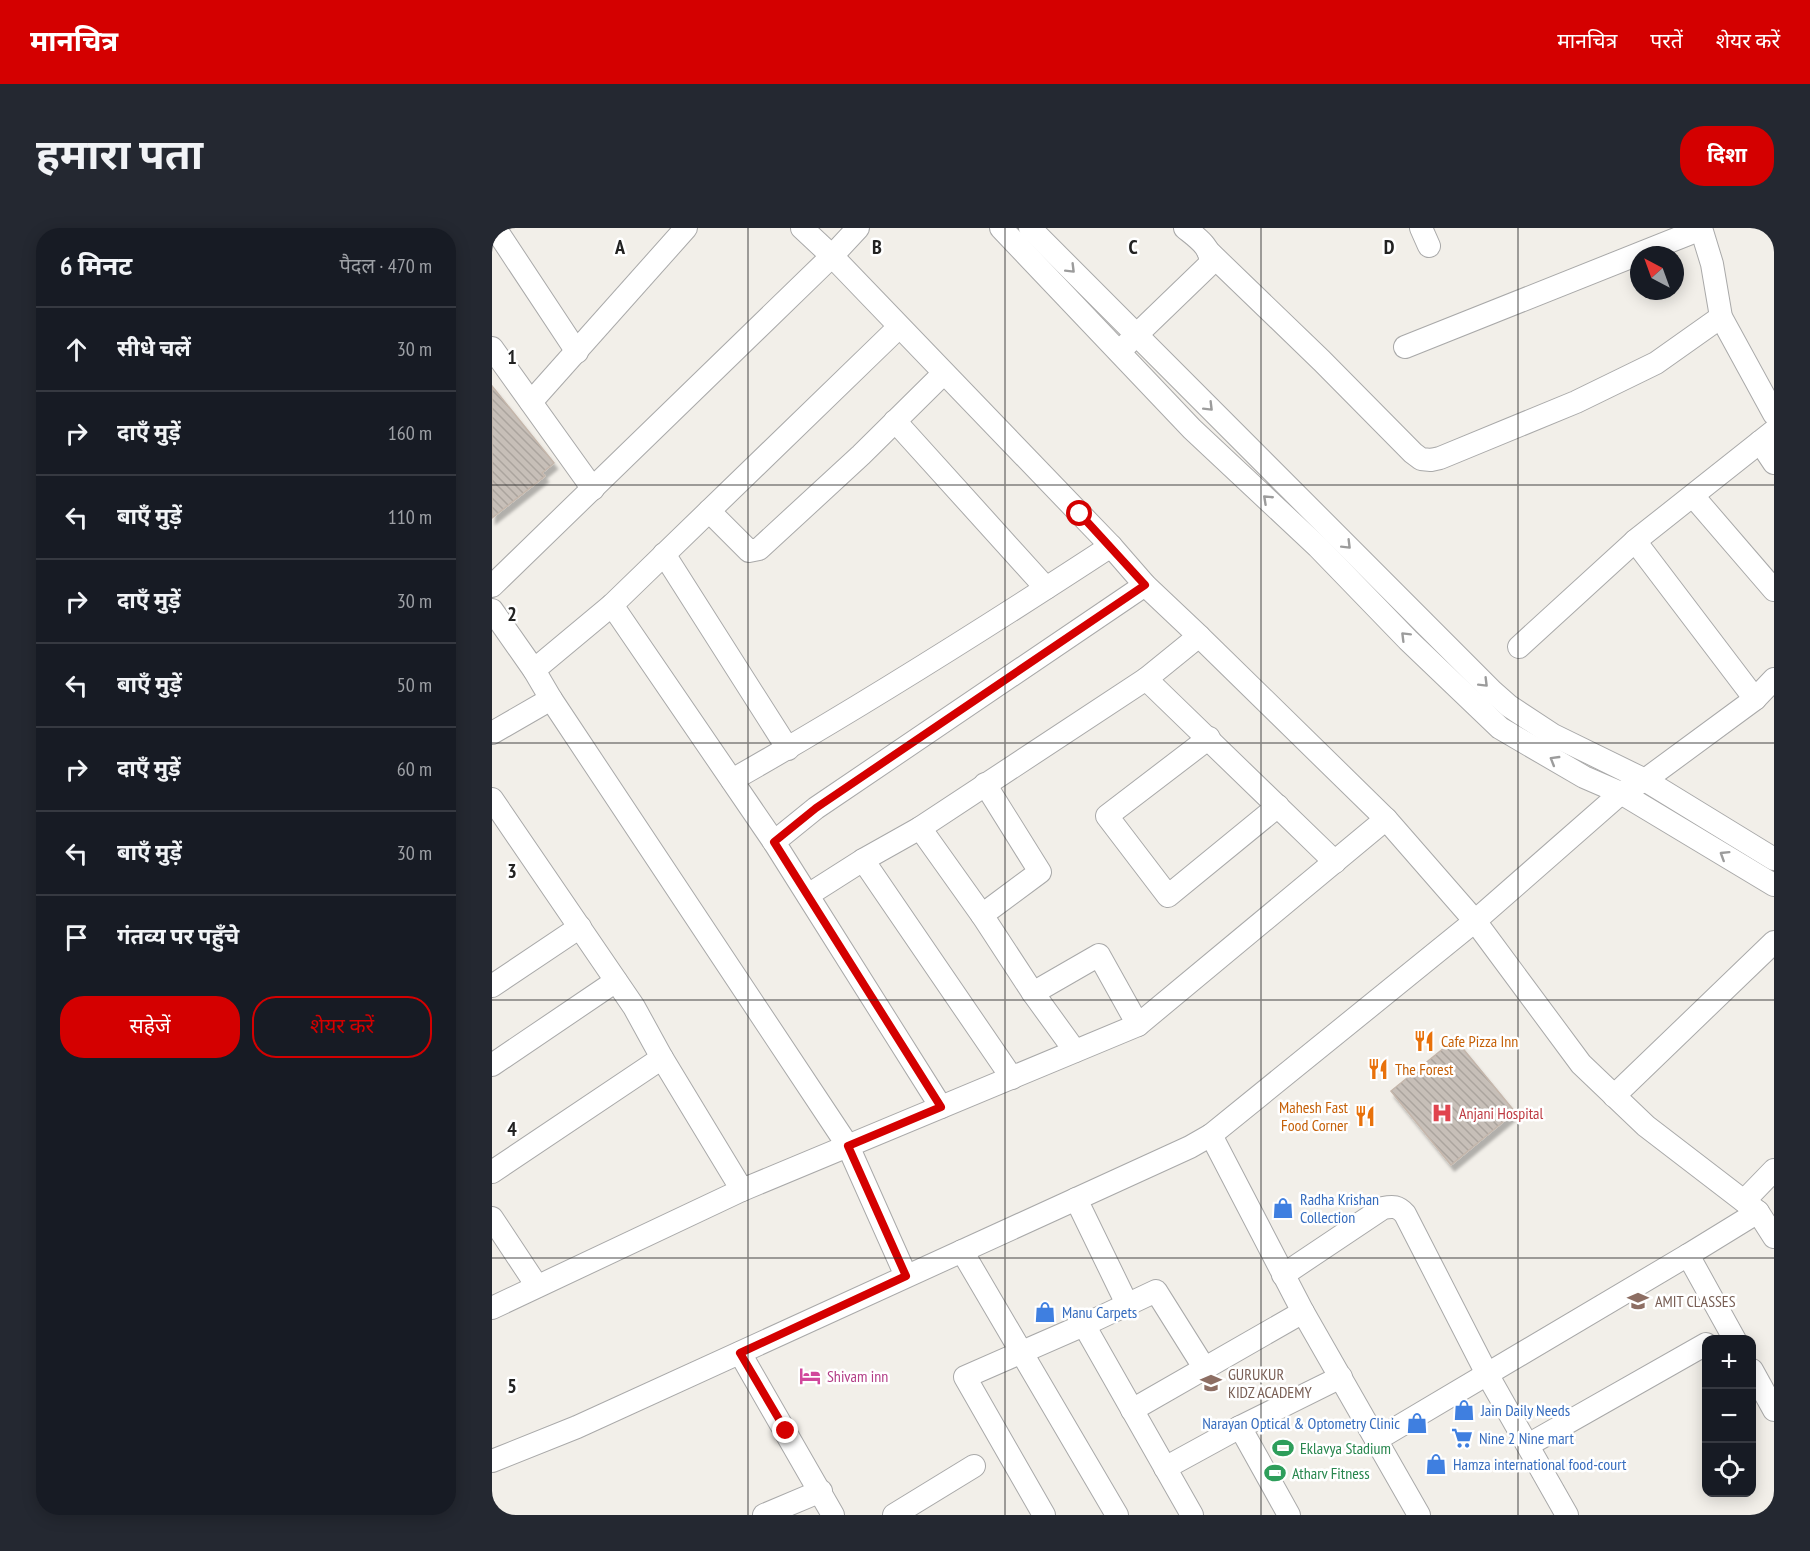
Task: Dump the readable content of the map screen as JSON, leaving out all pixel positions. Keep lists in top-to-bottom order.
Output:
{
  "places": {
    "restaurant": ["Cafe Pizza Inn", "The Forest", "Mahesh Fast Food Corner"],
    "hospital": ["Anjani Hospital"],
    "shop": [
      "Radha Krishan Collection",
      "Manu Carpets",
      "Jain Daily Needs",
      "Narayan Optical & Optometry Clinic",
      "Hamza international food-court"
    ],
    "school or university": ["AMIT CLASSES", "GURUKUR KIDZ ACADEMY"],
    "hotel": ["Shivam inn"],
    "supermarket": ["Nine 2 Nine mart"],
    "sports": ["Eklavya Stadium", "Atharv Fitness"]
  },
  "north": "top left",
  "page": {
    "header": "मानचित्र",
    "nav": ["मानचित्र", "परतें", "शेयर करें"],
    "title": "हमारा पता",
    "buttons": [
      "दिशा",
      ["सहेजें", "शेयर करें"]
    ],
    "heading": ["6 मिनट", "पैदल · 470 m"],
    "list": [
      ["सीधे चलें", "30 m"],
      ["दाएँ मुड़ें", "160 m"],
      ["बाएँ मुड़ें", "110 m"],
      ["दाएँ मुड़ें", "30 m"],
      ["बाएँ मुड़ें", "50 m"],
      ["दाएँ मुड़ें", "60 m"],
      ["बाएँ मुड़ें", "30 m"],
      "गंतव्य पर पहुँचे"
    ],
    "map_buttons": ["+", "−"]
  },
  "grid": {
    "columns": [
      "A",
      "B",
      "C",
      "D"
    ],
    "rows": [
      "1",
      "2",
      "3",
      "4",
      "5"
    ]
  }
}
